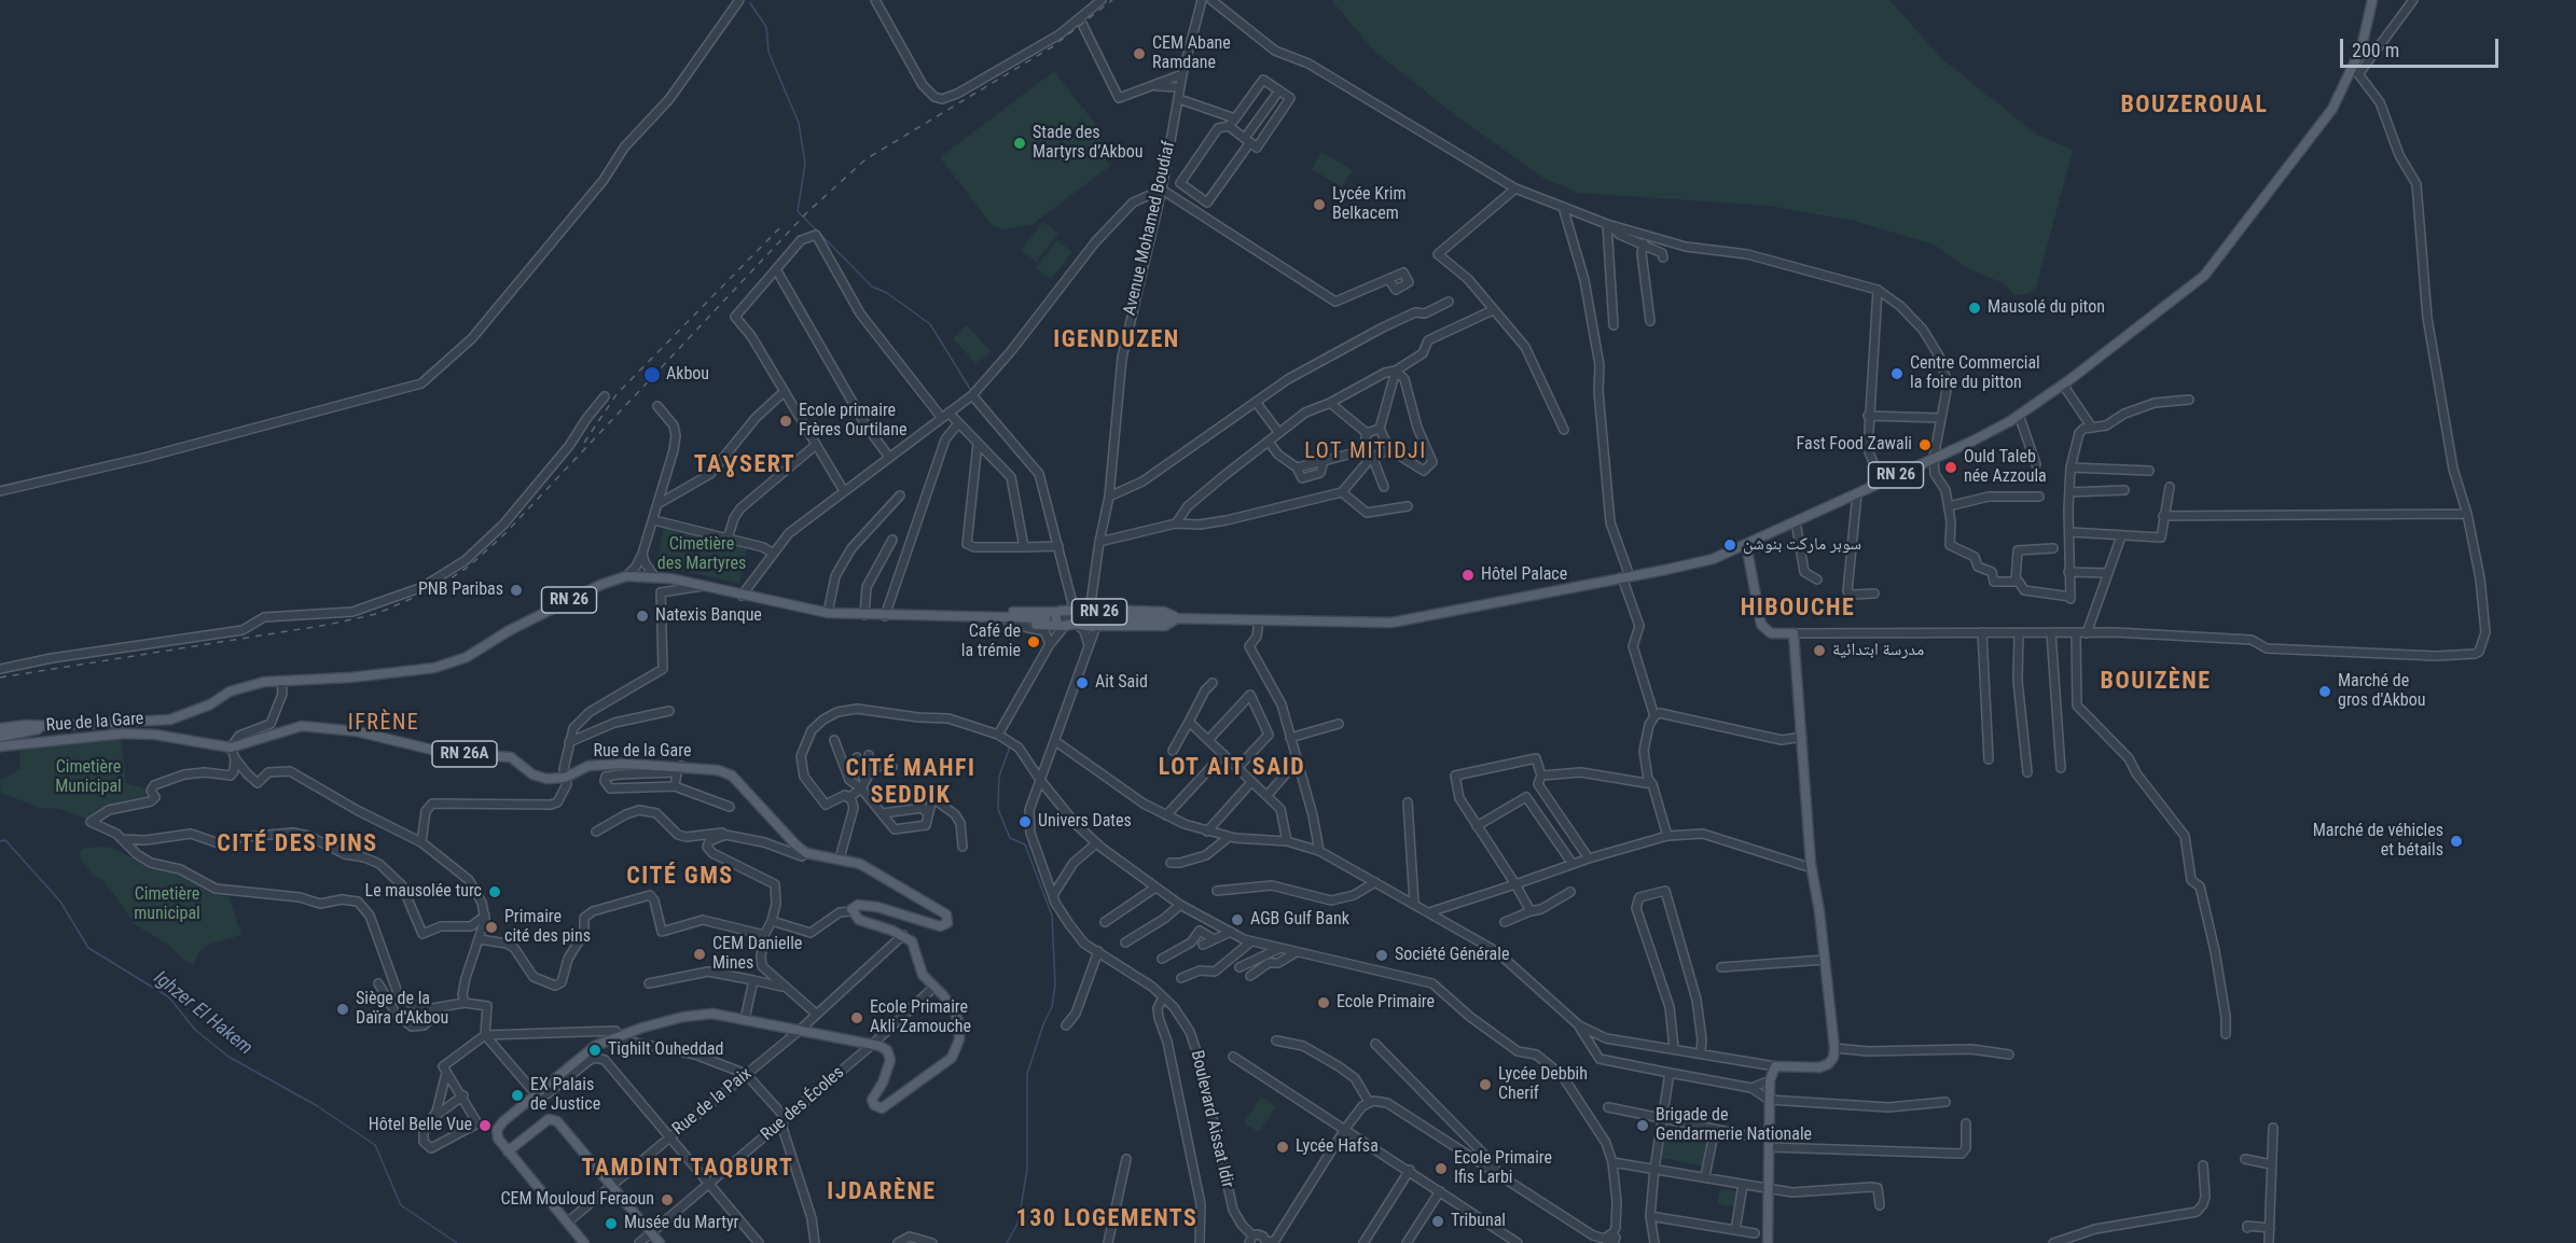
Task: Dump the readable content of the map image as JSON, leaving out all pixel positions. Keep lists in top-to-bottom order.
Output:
{
  "streets": {
    "main road": ["RN 26", "Rue de la Gare", "RN 26A"],
    "street": [
      "Avenue Mohamed Boudiaf",
      "Rue de la Paix",
      "Rue des Écoles",
      "Boulevard Aissat Idir"
    ]
  },
  "crossings": [
    ["Avenue Mohamed Boudiaf", "RN 26"],
    ["RN 26", "Boulevard Aissat Idir"]
  ],
  "districts": [
    "BOUZEROUAL",
    "IGENDUZEN",
    "LOT MITIDJI",
    "TAƔSERT",
    "HIBOUCHE",
    "BOUIZÈNE",
    "IFRÈNE",
    "LOT AIT SAID",
    "CITÉ MAHFI SEDDIK",
    "CITÉ DES PINS",
    "CITÉ GMS",
    "TAMDINT TAQBURT",
    "IJDARÈNE",
    "130 LOGEMENTS"
  ],
  "water": ["Ighzer El Hakem"],
  "parks": ["Cimetière des Martyres", "Cimetière Municipal", "Cimetière municipal"],
  "places": [
    "CEM Abane Ramdane",
    "Stade des Martyrs d’Akbou",
    "Lycée Krim Belkacem",
    "Mausolé du piton",
    "Centre Commercial la foire du pitton",
    "Akbou",
    "Ecole primaire Frères Ourtilane",
    "Fast Food Zawali",
    "Ould Taleb née Azzoula",
    "سوبر ماركت بنوشن",
    "Hôtel Palace",
    "PNB Paribas",
    "Natexis Banque",
    "Café de la trémie",
    "مدرسة ابتدائية",
    "Ait Said",
    "Marché de gros d'Akbou",
    "Univers Dates",
    "Marché de véhicles et bétails",
    "Le mausolée turc",
    "AGB Gulf Bank",
    "Primaire cité des pins",
    "CEM Danielle Mines",
    "Société Générale",
    "Ecole Primaire",
    "Siège de la Daïra d'Akbou",
    "Ecole Primaire Akli Zamouche",
    "Tighilt Ouheddad",
    "Lycée Debbih Cherif",
    "EX Palais de Justice",
    "Hôtel Belle Vue",
    "Brigade de Gendarmerie Nationale",
    "Lycée Hafsa",
    "Ecole Primaire Ifis Larbi",
    "CEM Mouloud Feraoun",
    "Tribunal",
    "Musée du Martyr"
  ],
  "scale_bar": "200 m"
}
